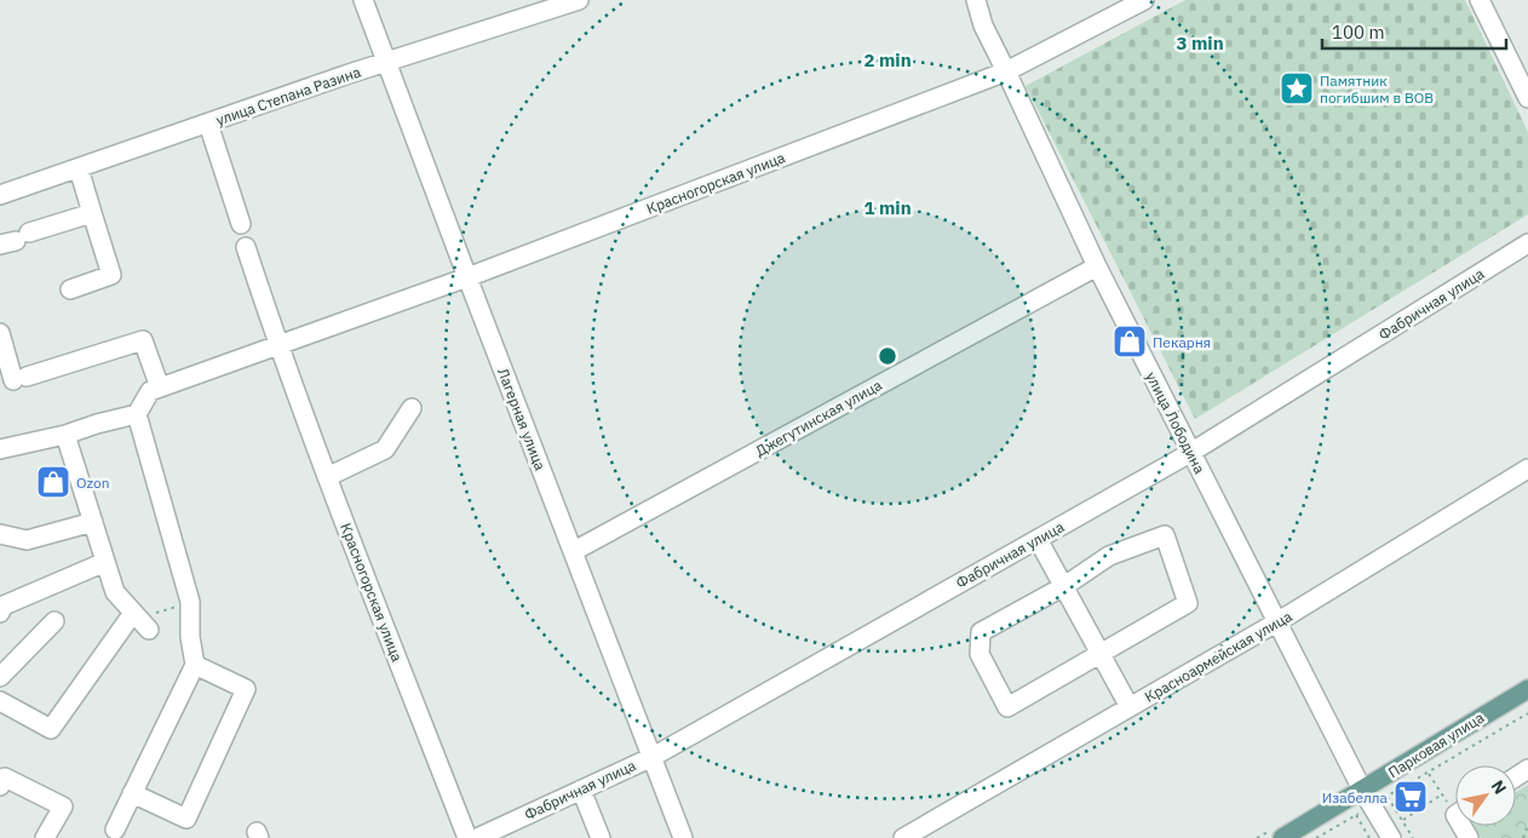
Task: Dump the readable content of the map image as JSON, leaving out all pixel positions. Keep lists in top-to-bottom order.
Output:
{
  "streets": {
    "main road": ["Парковая улица"],
    "street": [
      "улица Степана Разина",
      "Красногорская улица",
      "Фабричная улица",
      "Джегутинская улица",
      "Лагерная улица",
      "улица Лободина",
      "Красноармейская улица"
    ]
  },
  "crossings": [
    ["улица Степана Разина", "Лагерная улица"],
    ["Красногорская улица", "Лагерная улица"],
    ["Красногорская улица", "улица Лободина"],
    ["Фабричная улица", "Лагерная улица"],
    ["Фабричная улица", "улица Лободина"],
    ["Джегутинская улица", "Лагерная улица"],
    ["Джегутинская улица", "улица Лободина"],
    ["улица Лободина", "Красноармейская улица"],
    ["улица Лободина", "Парковая улица"]
  ],
  "places": {
    "place": ["Памятник погибшим в ВОВ"],
    "shop": ["Пекарня", "Ozon"],
    "supermarket": ["Изабелла"]
  },
  "scale_bar": "100 m",
  "north": "top right",
  "rings": ["3 min", "2 min", "1 min"]
}
